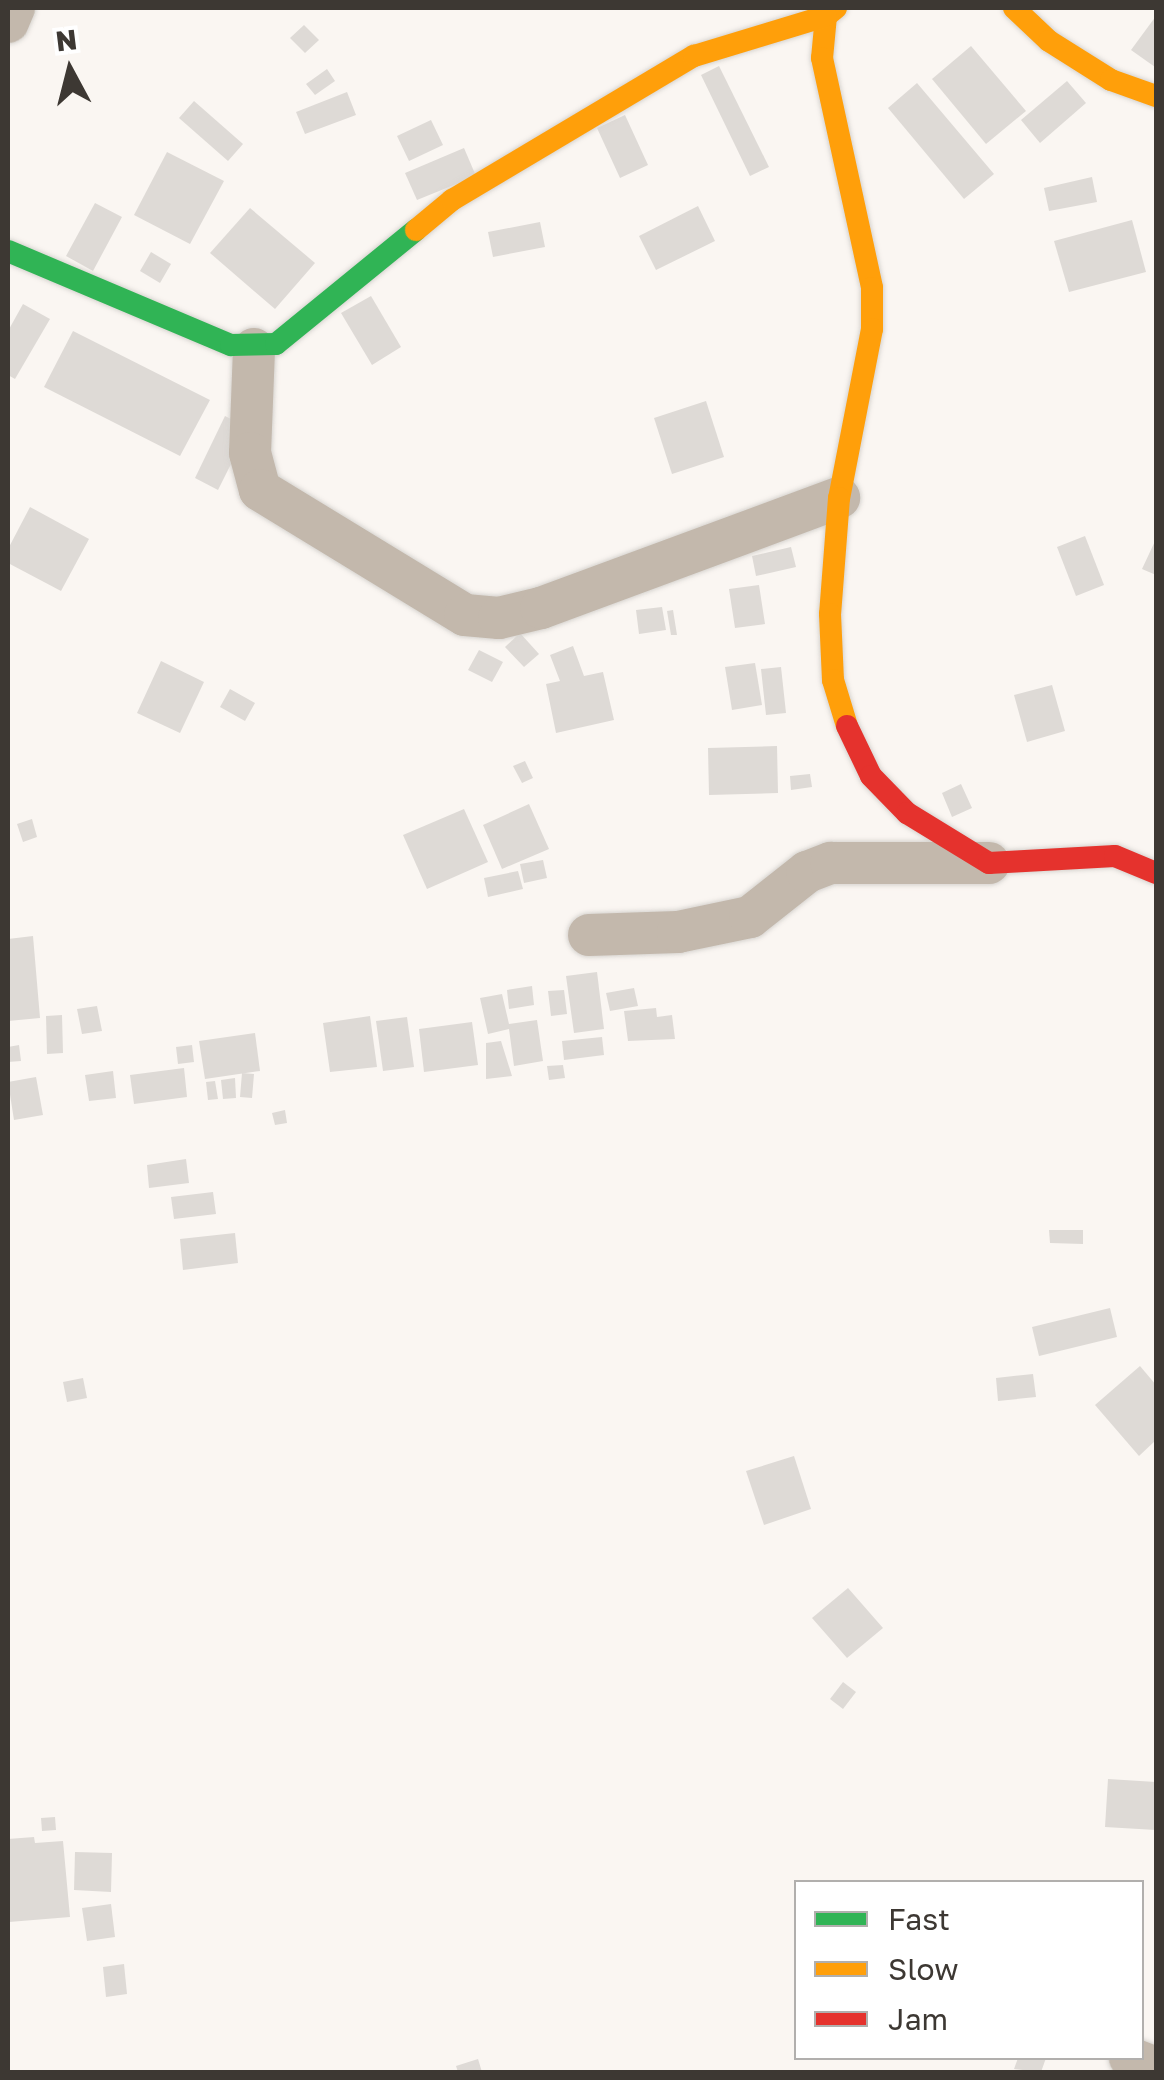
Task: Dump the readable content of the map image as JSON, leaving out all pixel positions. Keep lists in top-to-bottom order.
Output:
{
  "legend": ["Fast", "Slow", "Jam"],
  "north": "top"
}
